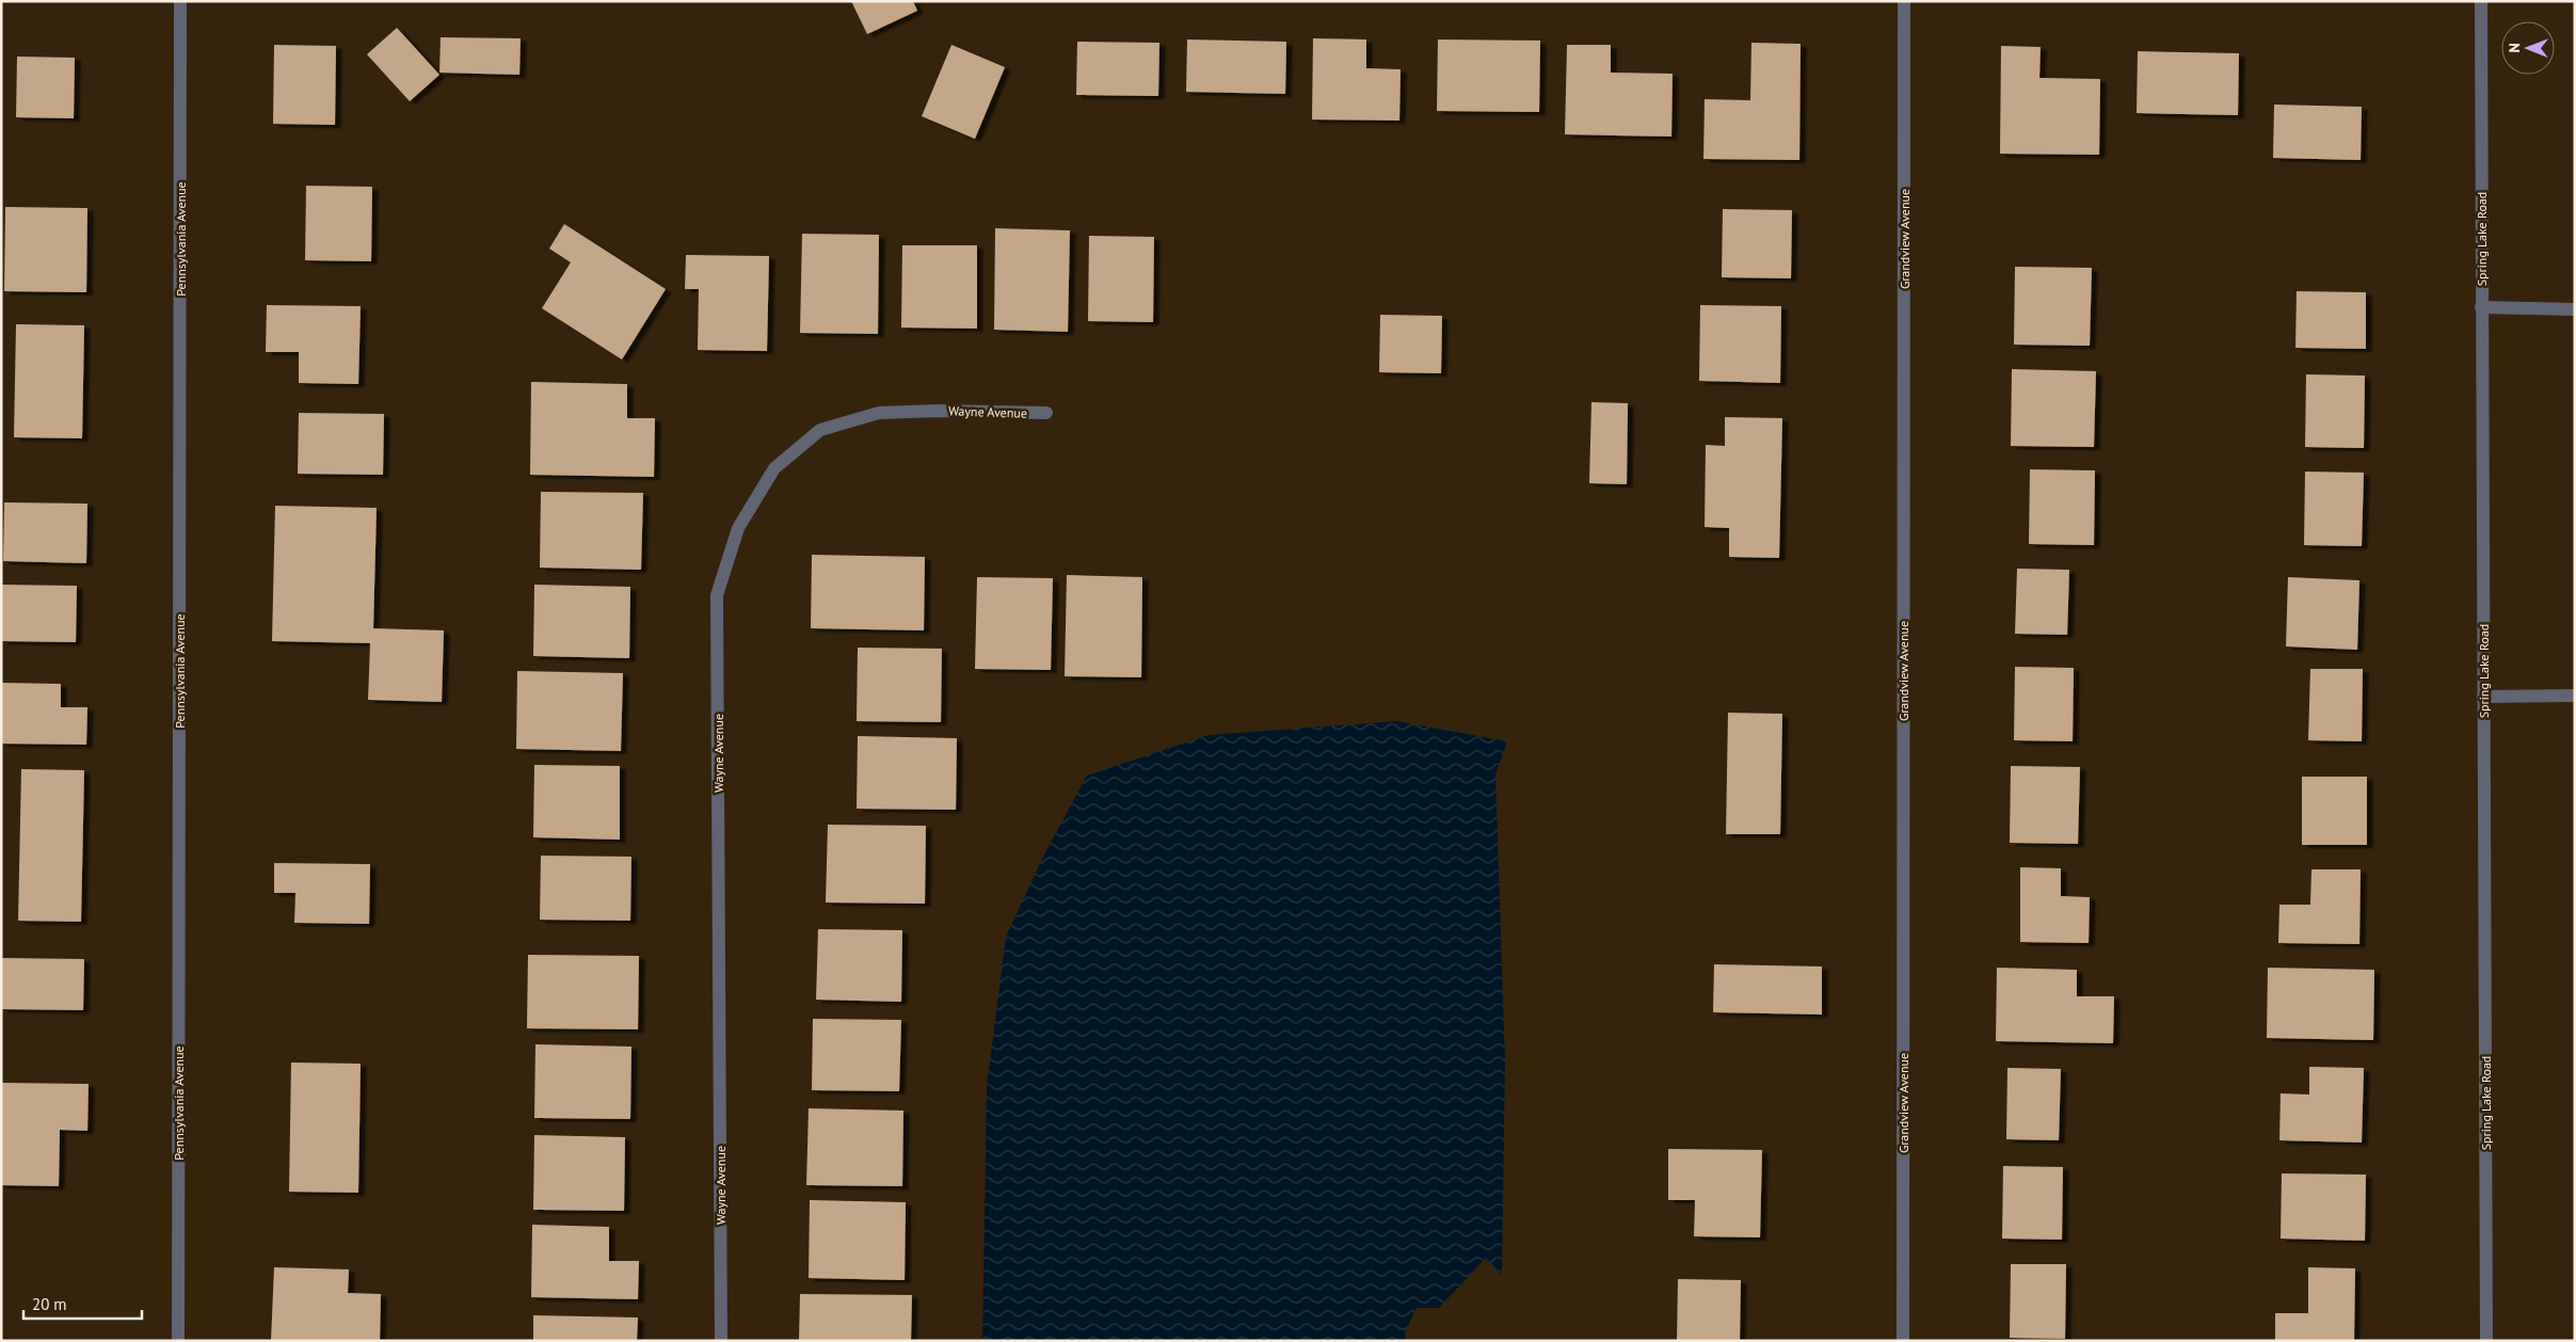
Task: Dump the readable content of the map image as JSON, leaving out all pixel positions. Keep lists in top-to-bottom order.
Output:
{
  "streets": {
    "street": [
      "Pennsylvania Avenue",
      "Grandview Avenue",
      "Spring Lake Road",
      "Wayne Avenue"
    ]
  },
  "scale_bar": "20 m",
  "north": "left"
}
